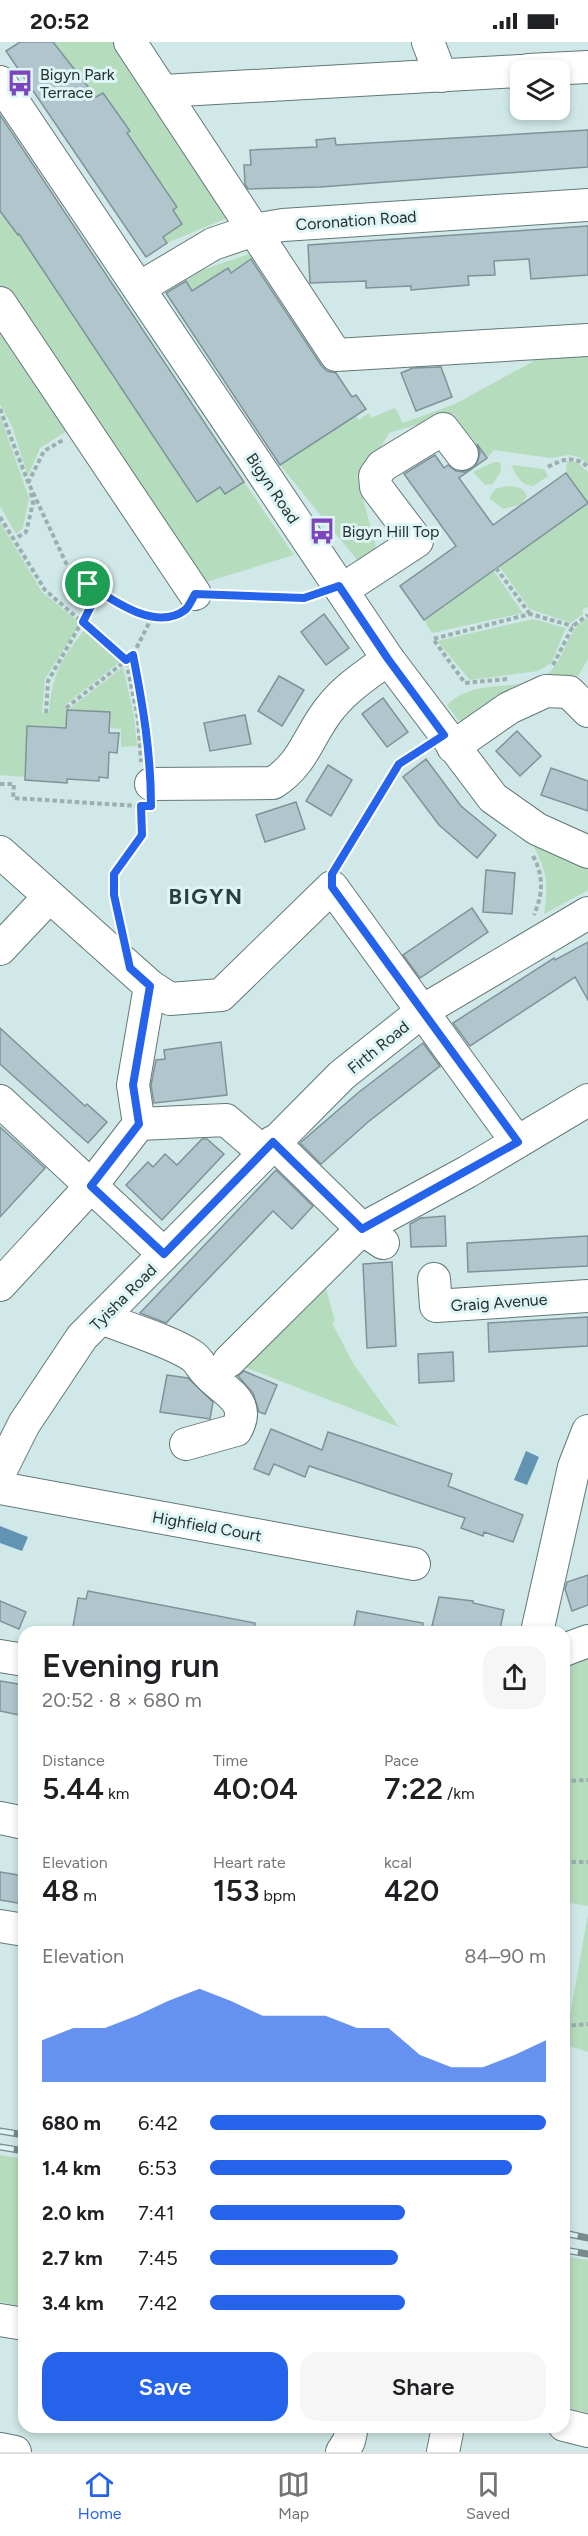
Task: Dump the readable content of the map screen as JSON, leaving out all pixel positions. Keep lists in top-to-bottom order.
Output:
{
  "streets": {
    "street": [
      "Coronation Road",
      "Bigyn Road",
      "Firth Road",
      "Tyisha Road",
      "Graig Avenue",
      "Highfield Court"
    ]
  },
  "crossings": [
    ["Coronation Road", "Bigyn Road"],
    ["Firth Road", "Tyisha Road"]
  ],
  "districts": ["BIGYN"],
  "places": {
    "bus stop": ["Bigyn Park Terrace", "Bigyn Hill Top"]
  },
  "page": {
    "status": "20:52",
    "heading": ["Evening run", "20:52 · 8 × 680 m"],
    "stats": [
      ["Distance", "5.44 km"],
      ["Time", "40:04"],
      ["Pace", "7:22 /km"],
      ["Elevation", "48 m"],
      ["Heart rate", "153 bpm"],
      ["kcal", "420"]
    ],
    "chart": ["Elevation", "84–90 m"],
    "list": [
      {
        "name": "680 m",
        "note": "6:42"
      },
      {
        "name": "1.4 km",
        "note": "6:53"
      },
      {
        "name": "2.0 km",
        "note": "7:41"
      },
      {
        "name": "2.7 km",
        "note": "7:45"
      },
      {
        "name": "3.4 km",
        "note": "7:42"
      }
    ],
    "buttons": ["Save", "Share"],
    "tabs": ["Home", "Map", "Saved"]
  }
}
